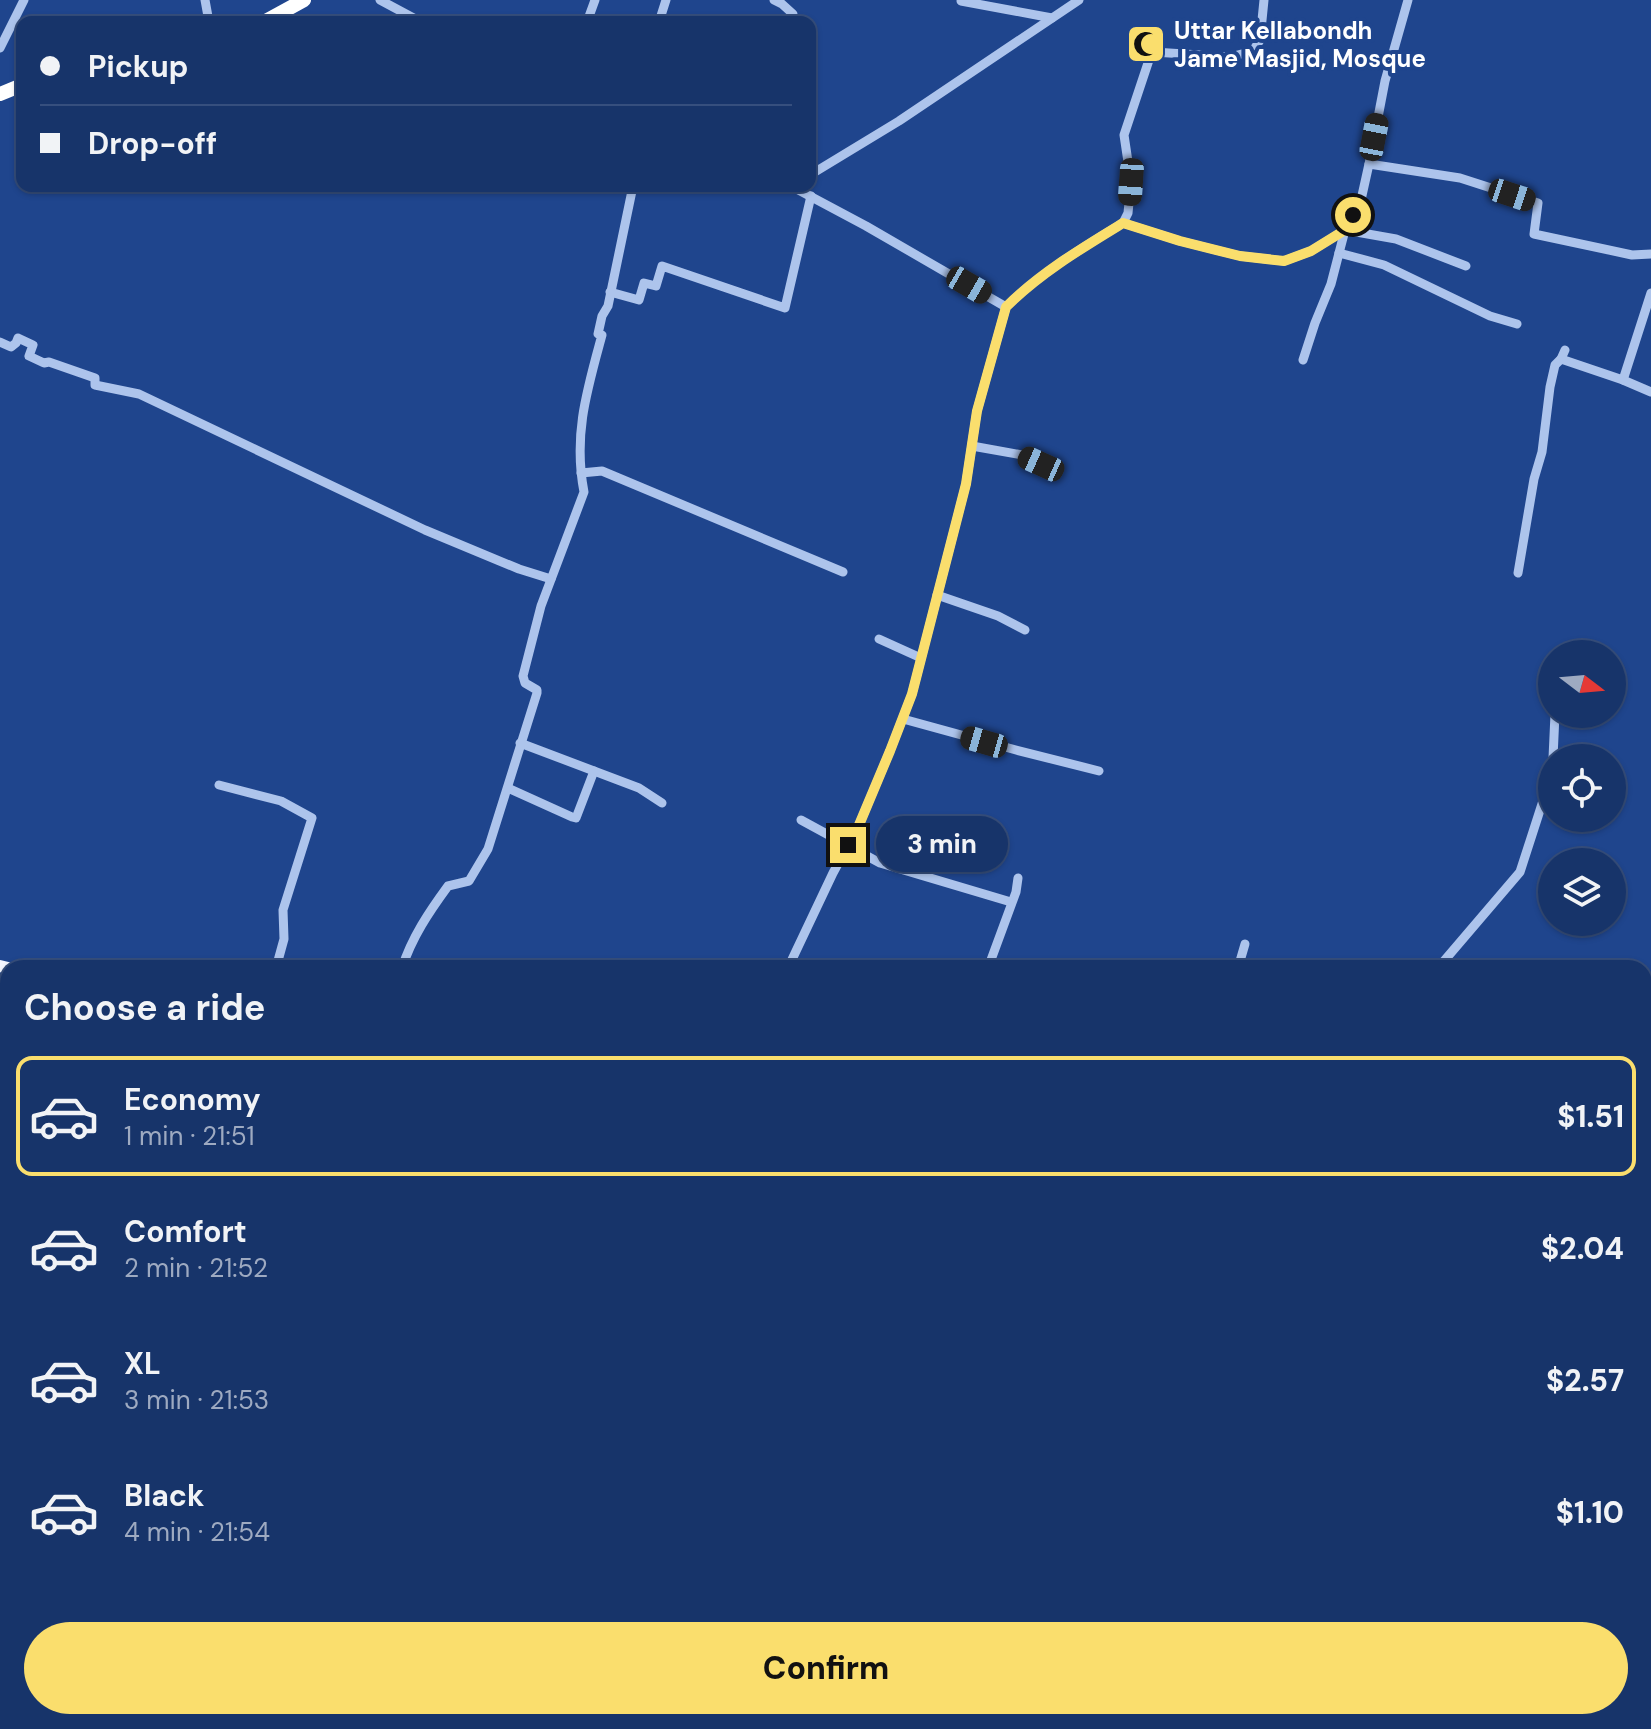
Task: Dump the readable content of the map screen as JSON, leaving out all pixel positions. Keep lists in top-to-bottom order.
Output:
{
  "places": {
    "mosque": ["Uttar Kellabondh Jame Masjid, Mosque"]
  },
  "north": "right",
  "page": {
    "banner": ["Pickup", "Drop-off"],
    "bubble": "3 min",
    "heading": "Choose a ride",
    "list": [
      {
        "name": "Economy",
        "note": "1 min · 21:51",
        "value": "$1.51"
      },
      {
        "name": "Comfort",
        "note": "2 min · 21:52",
        "value": "$2.04"
      },
      {
        "name": "XL",
        "note": "3 min · 21:53",
        "value": "$2.57"
      },
      {
        "name": "Black",
        "note": "4 min · 21:54",
        "value": "$1.10"
      }
    ],
    "buttons": "Confirm"
  }
}
